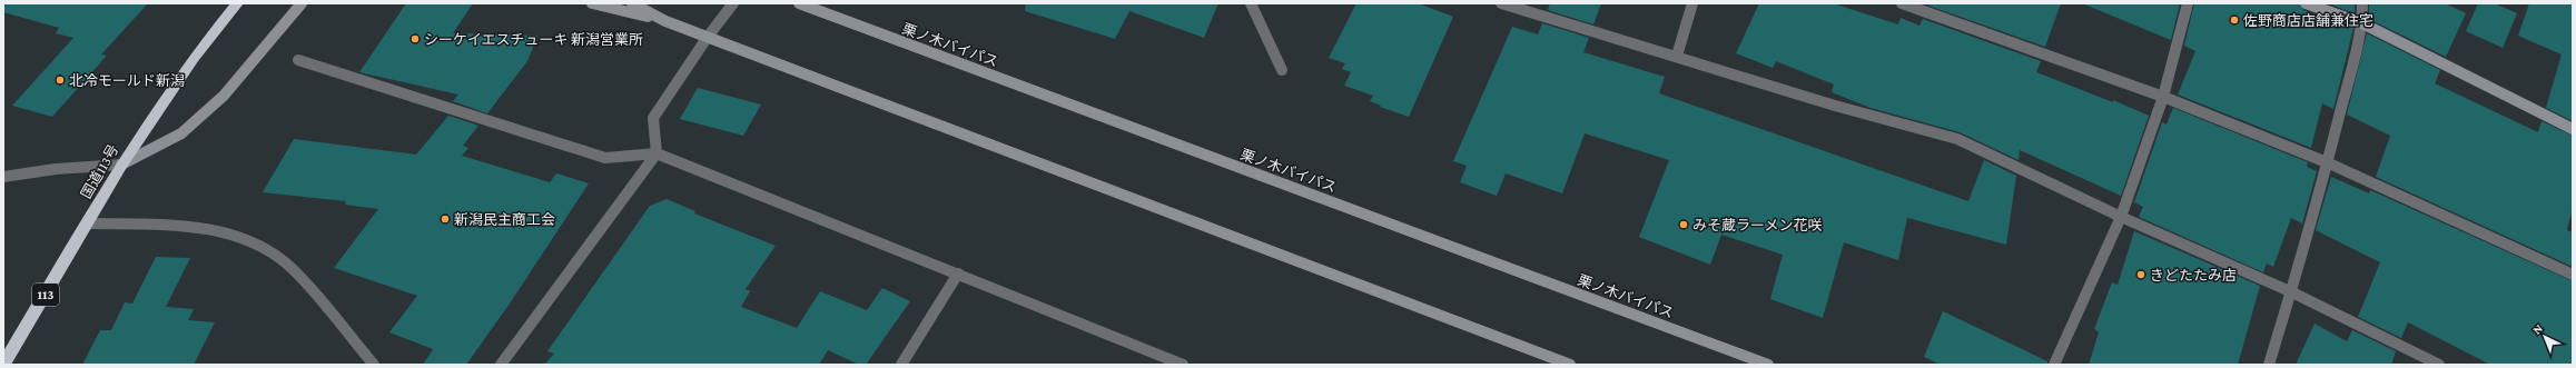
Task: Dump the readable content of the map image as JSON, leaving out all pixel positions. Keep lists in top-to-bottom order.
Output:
{
  "streets": {
    "highway": ["国道113号", "113"],
    "main road": ["栗ノ木バイパス"]
  },
  "places": [
    "佐野商店店舗兼住宅",
    "シーケイエスチューキ 新潟営業所",
    "北冷モールド新潟",
    "新潟民主商工会",
    "みそ蔵ラーメン花咲",
    "きどたたみ店"
  ],
  "north": "top left"
}
